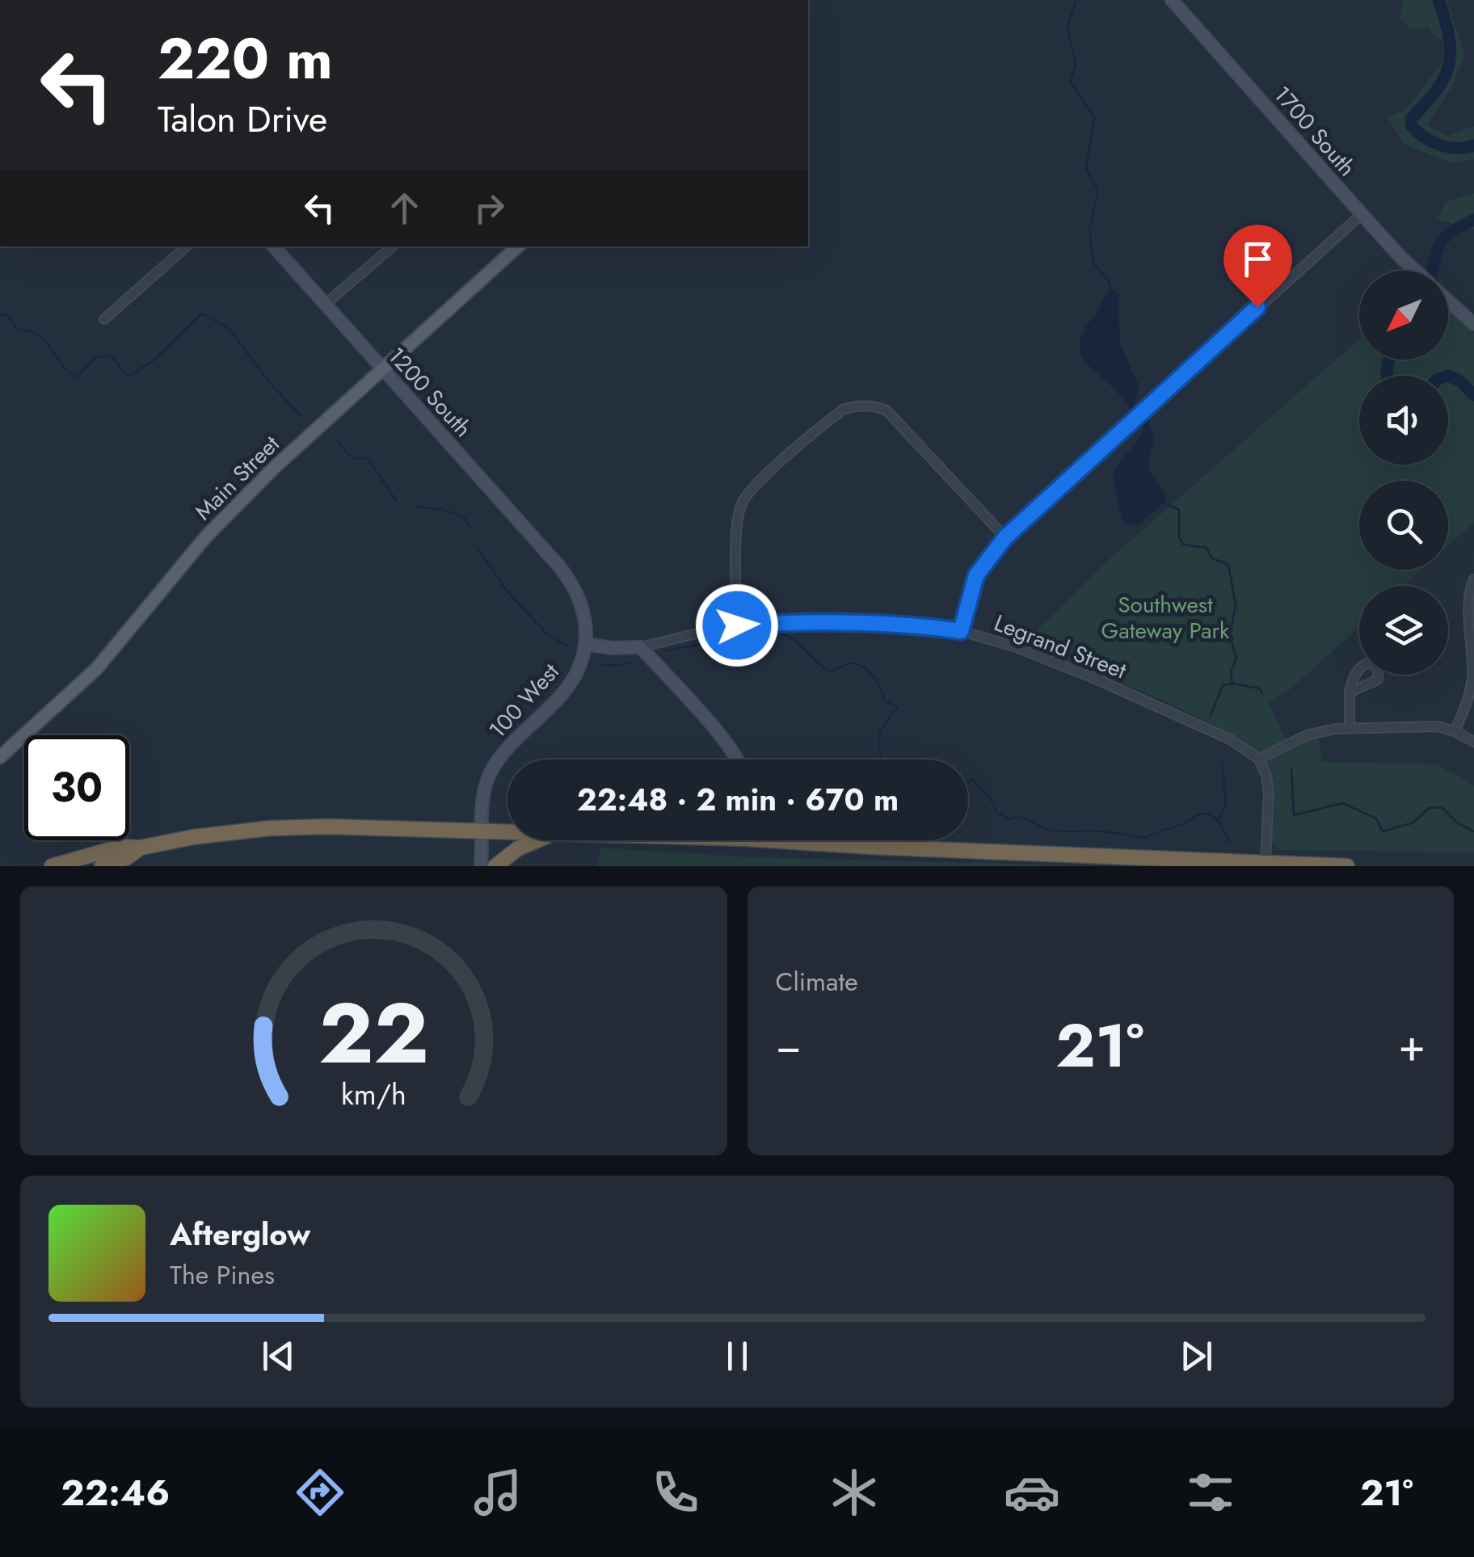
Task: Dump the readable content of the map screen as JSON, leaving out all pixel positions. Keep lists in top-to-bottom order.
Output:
{
  "streets": {
    "main road": [
      "1700 South",
      "1200 South",
      "Main Street",
      "Legrand Street",
      "100 West"
    ]
  },
  "crossings": [
    ["1200 South", "Main Street"],
    ["1200 South", "100 West"],
    ["Legrand Street", "100 West"]
  ],
  "parks": ["Southwest Gateway Park"],
  "north": "bottom left",
  "page": {
    "turn": ["220 m", "Talon Drive"],
    "limit": "30",
    "trip": "22:48 · 2 min · 670 m",
    "tile": "Climate",
    "heat": ["−", "21°", "+"],
    "song": ["Afterglow", "The Pines"],
    "tabs": ["22:46", "21°"],
    "gauge": ["22", "km/h"]
  }
}
